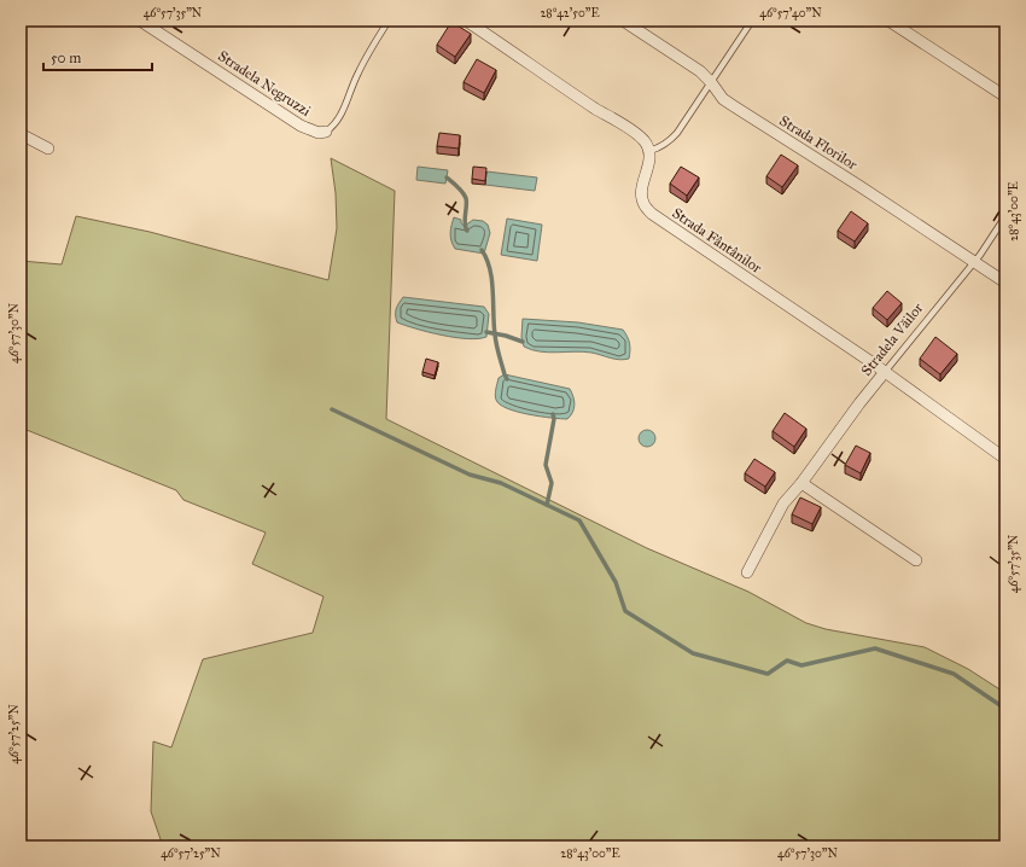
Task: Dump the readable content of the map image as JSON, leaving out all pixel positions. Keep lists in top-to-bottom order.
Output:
{
  "streets": {
    "street": [
      "Stradela Negruzzi",
      "Strada Florilor",
      "Strada Fântânilor",
      "Stradela Văilor"
    ]
  },
  "crossings": [
    ["Strada Florilor", "Stradela Văilor"],
    ["Strada Fântânilor", "Stradela Văilor"]
  ],
  "scale_bar": "50 m",
  "coordinates": [
    "46°57'35\"N",
    "28°42'50\"E",
    "46°57'40\"N",
    "28°43'00\"E",
    "46°57'30\"N",
    "46°57'25\"N"
  ]
}
